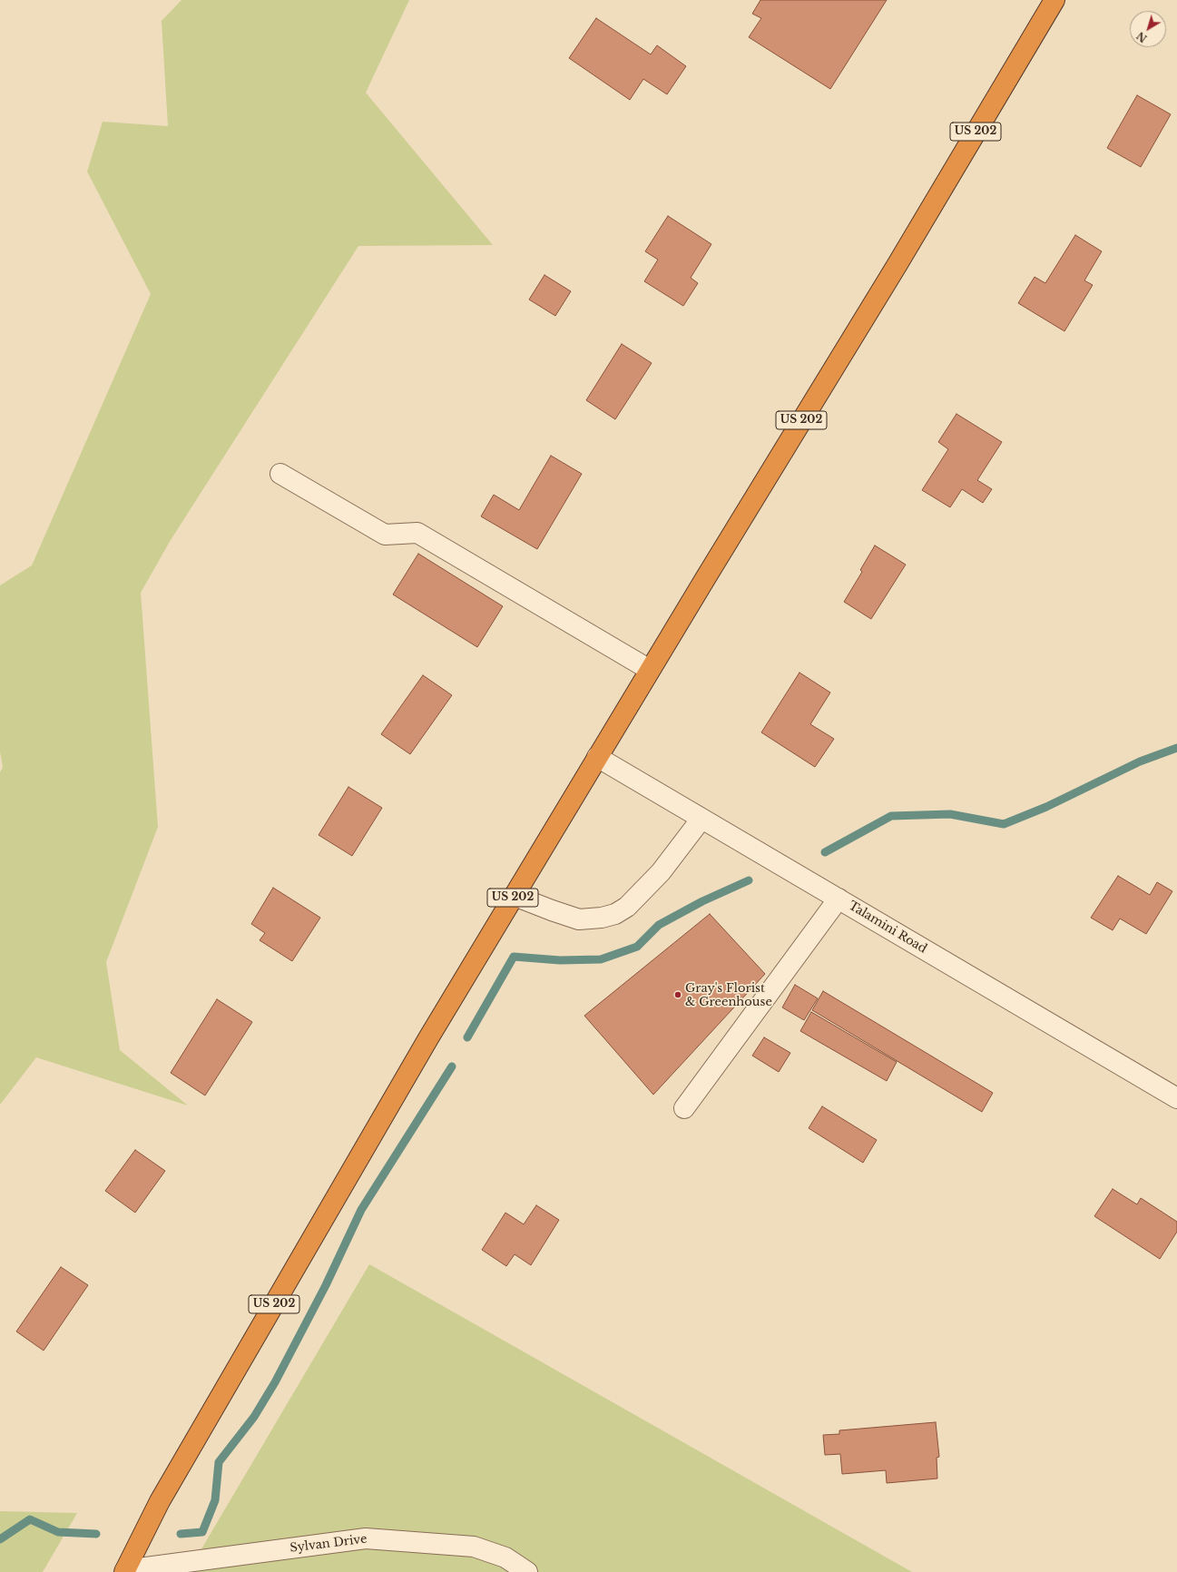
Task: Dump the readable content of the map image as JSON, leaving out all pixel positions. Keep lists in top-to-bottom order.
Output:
{
  "streets": {
    "highway": ["US 202"],
    "street": ["Talamini Road", "Sylvan Drive"]
  },
  "crossings": [
    ["US 202", "Talamini Road"],
    ["US 202", "Sylvan Drive"]
  ],
  "places": ["Gray's Florist & Greenhouse"],
  "north": "bottom left"
}
